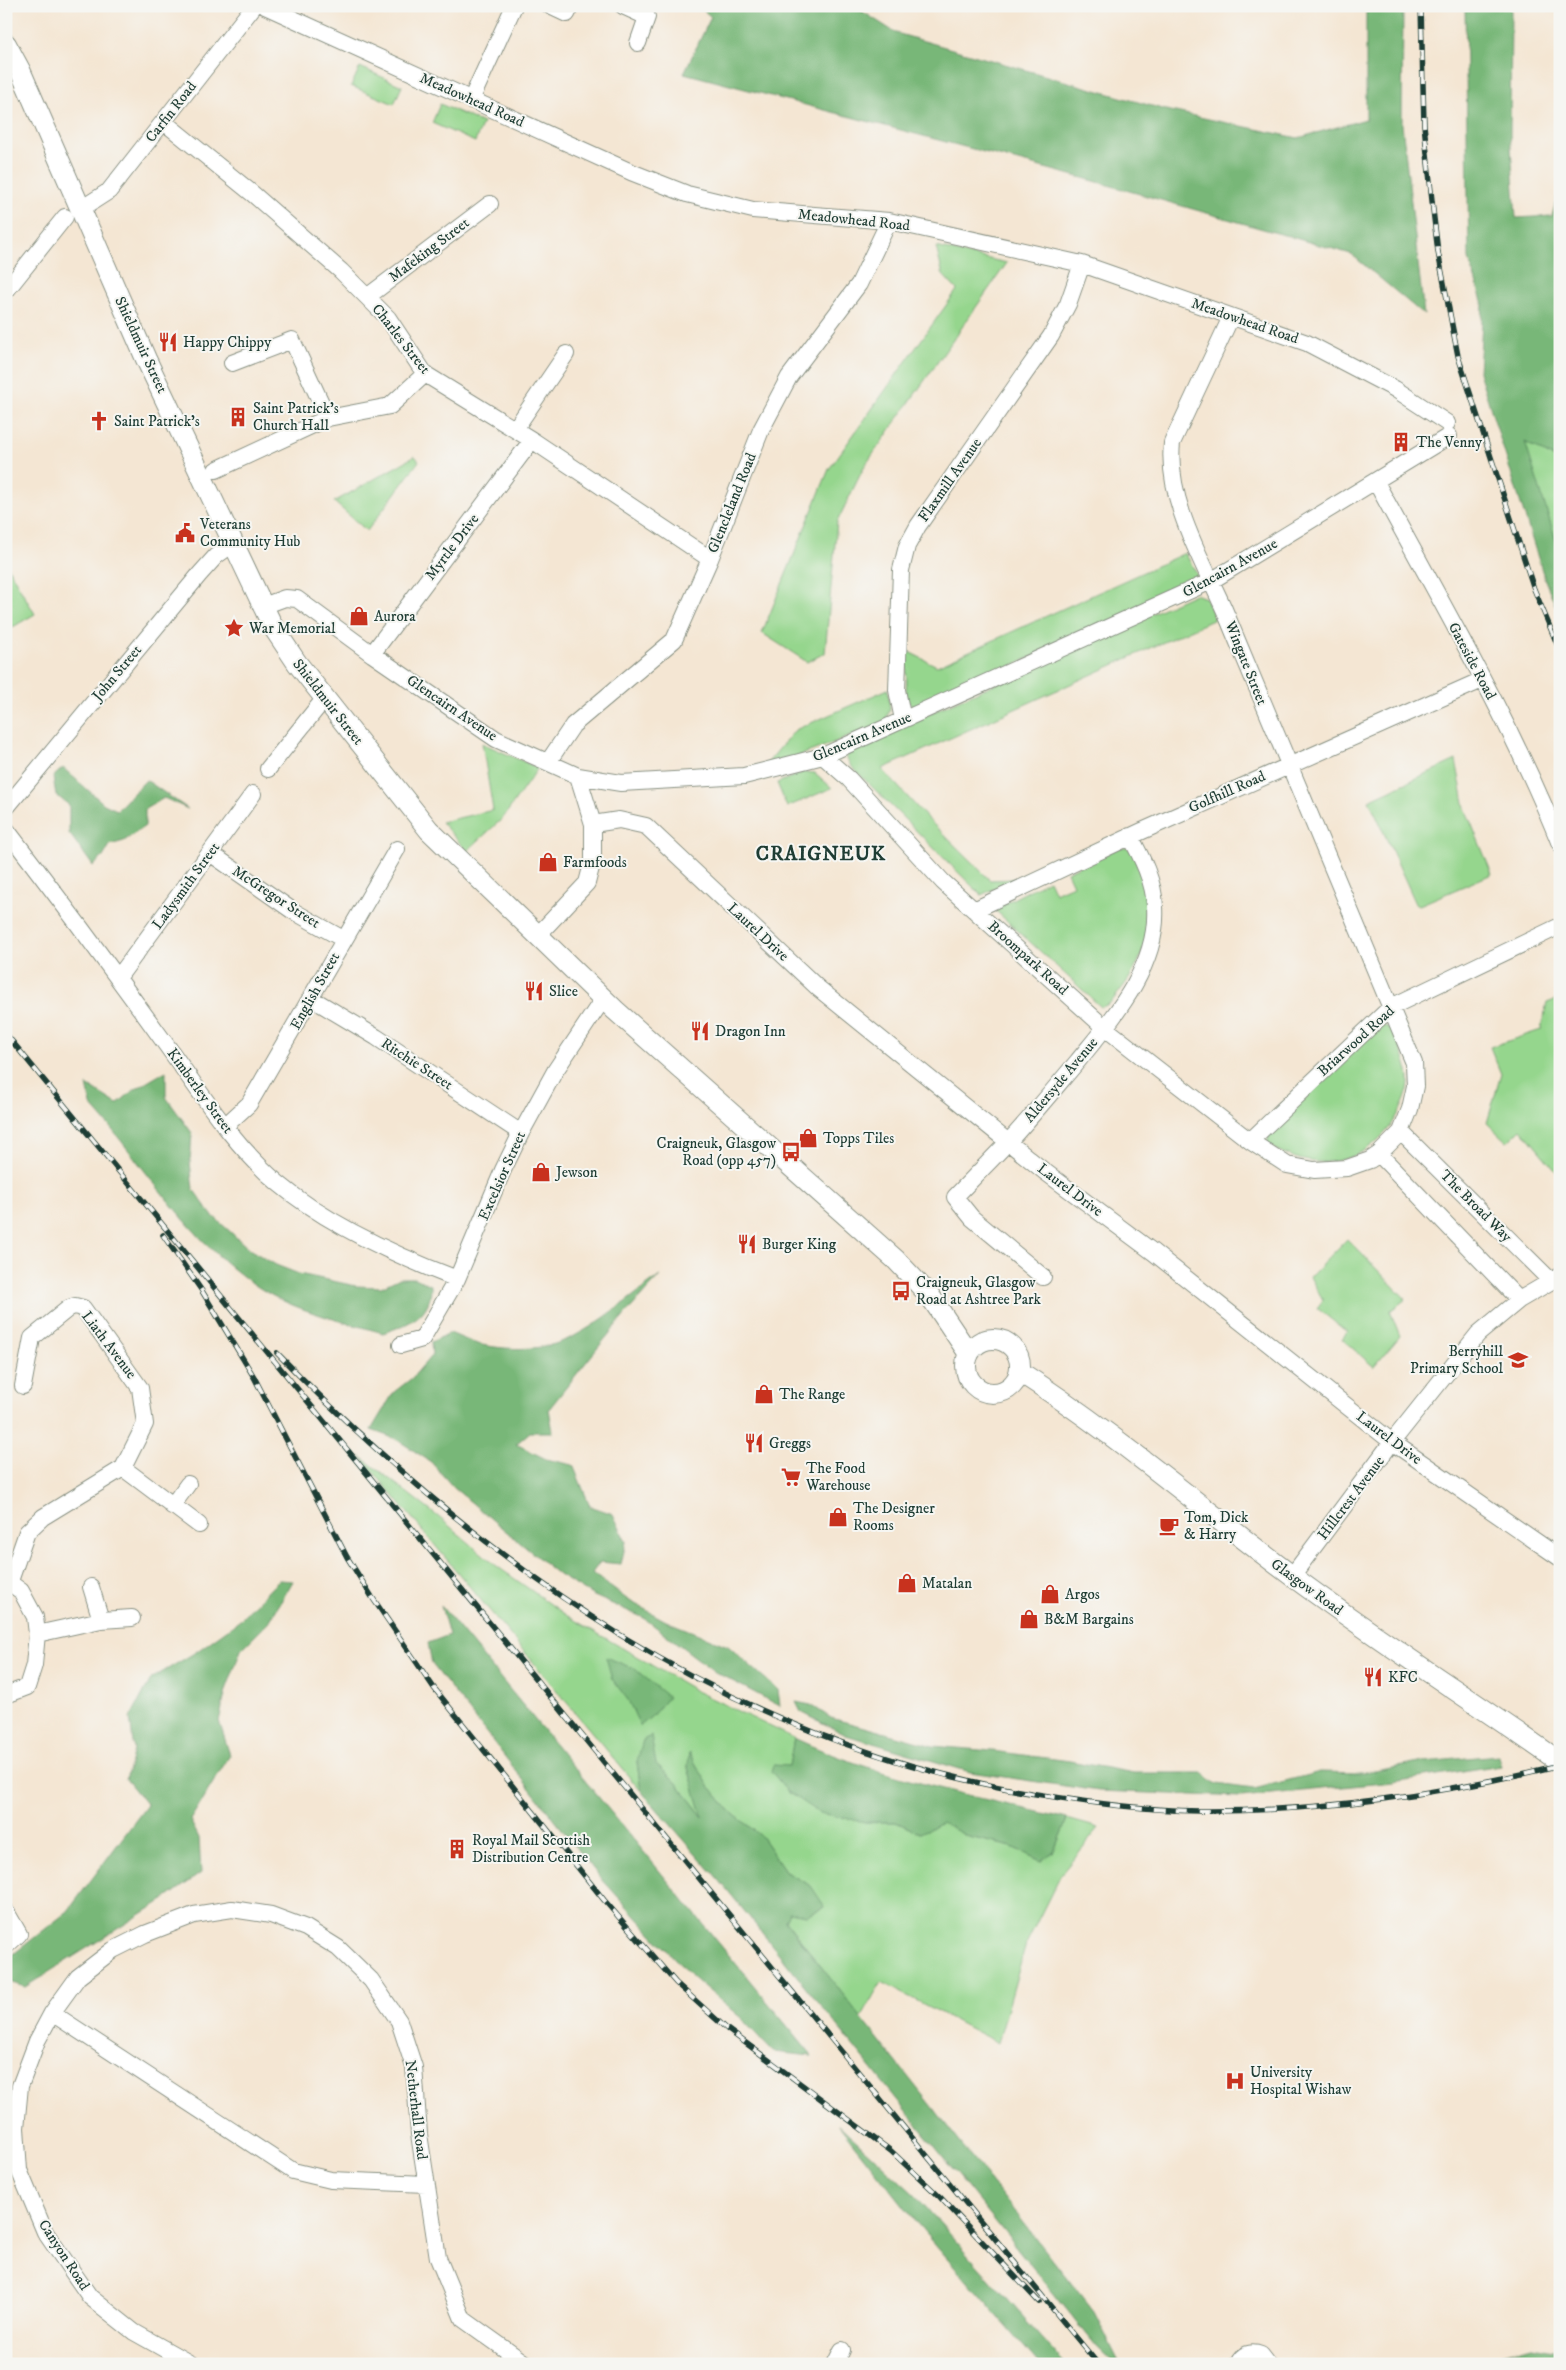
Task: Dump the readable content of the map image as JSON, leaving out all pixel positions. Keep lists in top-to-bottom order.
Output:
{
  "streets": {
    "main road": ["Shieldmuir Street", "Glasgow Road"],
    "street": [
      "Meadowhead Road",
      "Carfin Road",
      "Mafeking Street",
      "Charles Street",
      "Flaxmill Avenue",
      "Glencleland Road",
      "Myrtle Drive",
      "Glencairn Avenue",
      "Gateside Road",
      "Wingate Street",
      "John Street",
      "Golfhill Road",
      "Ladysmith Street",
      "McGregor Street",
      "Laurel Drive",
      "Broompark Road",
      "English Street",
      "Briarwood Road",
      "Ritchie Street",
      "Aldersyde Avenue",
      "Kimberley Street",
      "Excelsior Street",
      "The Broad Way",
      "Liath Avenue",
      "Hillcrest Avenue",
      "Netherhall Road",
      "Canyon Road"
    ]
  },
  "crossings": [
    ["Meadowhead Road", "Flaxmill Avenue"],
    ["Meadowhead Road", "Glencleland Road"],
    ["Meadowhead Road", "Glencairn Avenue"],
    ["Meadowhead Road", "Wingate Street"],
    ["Carfin Road", "Charles Street"],
    ["Carfin Road", "Shieldmuir Street"],
    ["Mafeking Street", "Charles Street"],
    ["Charles Street", "Glencleland Road"],
    ["Charles Street", "Myrtle Drive"],
    ["Shieldmuir Street", "Glencairn Avenue"],
    ["Shieldmuir Street", "John Street"],
    ["Shieldmuir Street", "Excelsior Street"],
    ["Shieldmuir Street", "Glasgow Road"],
    ["Flaxmill Avenue", "Glencairn Avenue"],
    ["Glencleland Road", "Glencairn Avenue"],
    ["Myrtle Drive", "Glencairn Avenue"],
    ["Glencairn Avenue", "Gateside Road"],
    ["Glencairn Avenue", "Wingate Street"],
    ["Glencairn Avenue", "Broompark Road"],
    ["Gateside Road", "Golfhill Road"],
    ["Wingate Street", "Golfhill Road"],
    ["Wingate Street", "Briarwood Road"],
    ["Golfhill Road", "Broompark Road"],
    ["Golfhill Road", "Aldersyde Avenue"],
    ["Ladysmith Street", "McGregor Street"],
    ["Ladysmith Street", "Kimberley Street"],
    ["McGregor Street", "English Street"],
    ["Laurel Drive", "Aldersyde Avenue"],
    ["Laurel Drive", "Hillcrest Avenue"],
    ["Broompark Road", "Briarwood Road"],
    ["Broompark Road", "Aldersyde Avenue"],
    ["English Street", "Ritchie Street"],
    ["English Street", "Kimberley Street"],
    ["Ritchie Street", "Excelsior Street"],
    ["Kimberley Street", "Excelsior Street"],
    ["The Broad Way", "Hillcrest Avenue"],
    ["Hillcrest Avenue", "Glasgow Road"],
    ["Netherhall Road", "Canyon Road"]
  ],
  "districts": ["CRAIGNEUK"],
  "places": {
    "restaurant": [
      "Happy Chippy",
      "Slice",
      "Dragon Inn",
      "Burger King",
      "Greggs",
      "KFC"
    ],
    "building": ["Saint Patrick's Church Hall", "The Venny", "Royal Mail Scottish Distribution Centre"],
    "church": ["Saint Patrick's"],
    "public building": ["Veterans Community Hub"],
    "shop": [
      "Aurora",
      "Farmfoods",
      "Topps Tiles",
      "Jewson",
      "The Range",
      "The Designer Rooms",
      "Matalan",
      "Argos",
      "B&M Bargains"
    ],
    "place": ["War Memorial"],
    "bus stop": ["Craigneuk, Glasgow Road (opp 457)", "Craigneuk, Glasgow Road at Ashtree Park"],
    "school or university": ["Berryhill Primary School"],
    "supermarket": ["The Food Warehouse"],
    "cafe": ["Tom, Dick & Harry"],
    "hospital": ["University Hospital Wishaw"]
  }
}
